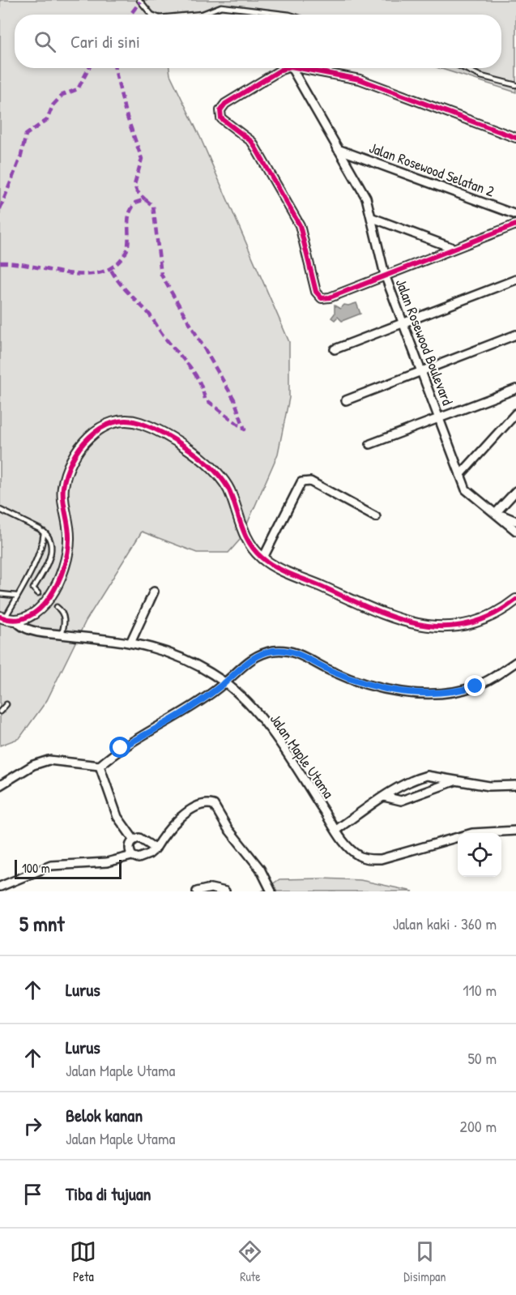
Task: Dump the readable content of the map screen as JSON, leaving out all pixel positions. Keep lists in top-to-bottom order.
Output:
{
  "streets": {
    "street": ["Jalan Rosewood Selatan 2", "Jalan Rosewood Boulevard", "Jalan Maple Utama"]
  },
  "crossings": [
    ["Jalan Rosewood Selatan 2", "Jalan Rosewood Boulevard"]
  ],
  "scale_bar": "100 m",
  "page": {
    "search": "Cari di sini",
    "scale": "100 m",
    "heading": ["5 mnt", "Jalan kaki · 360 m"],
    "list": [
      ["Lurus", "110 m"],
      ["Lurus", "Jalan Maple Utama", "50 m"],
      ["Belok kanan", "Jalan Maple Utama", "200 m"],
      "Tiba di tujuan"
    ],
    "nav": ["Peta", "Rute", "Disimpan"]
  }
}
